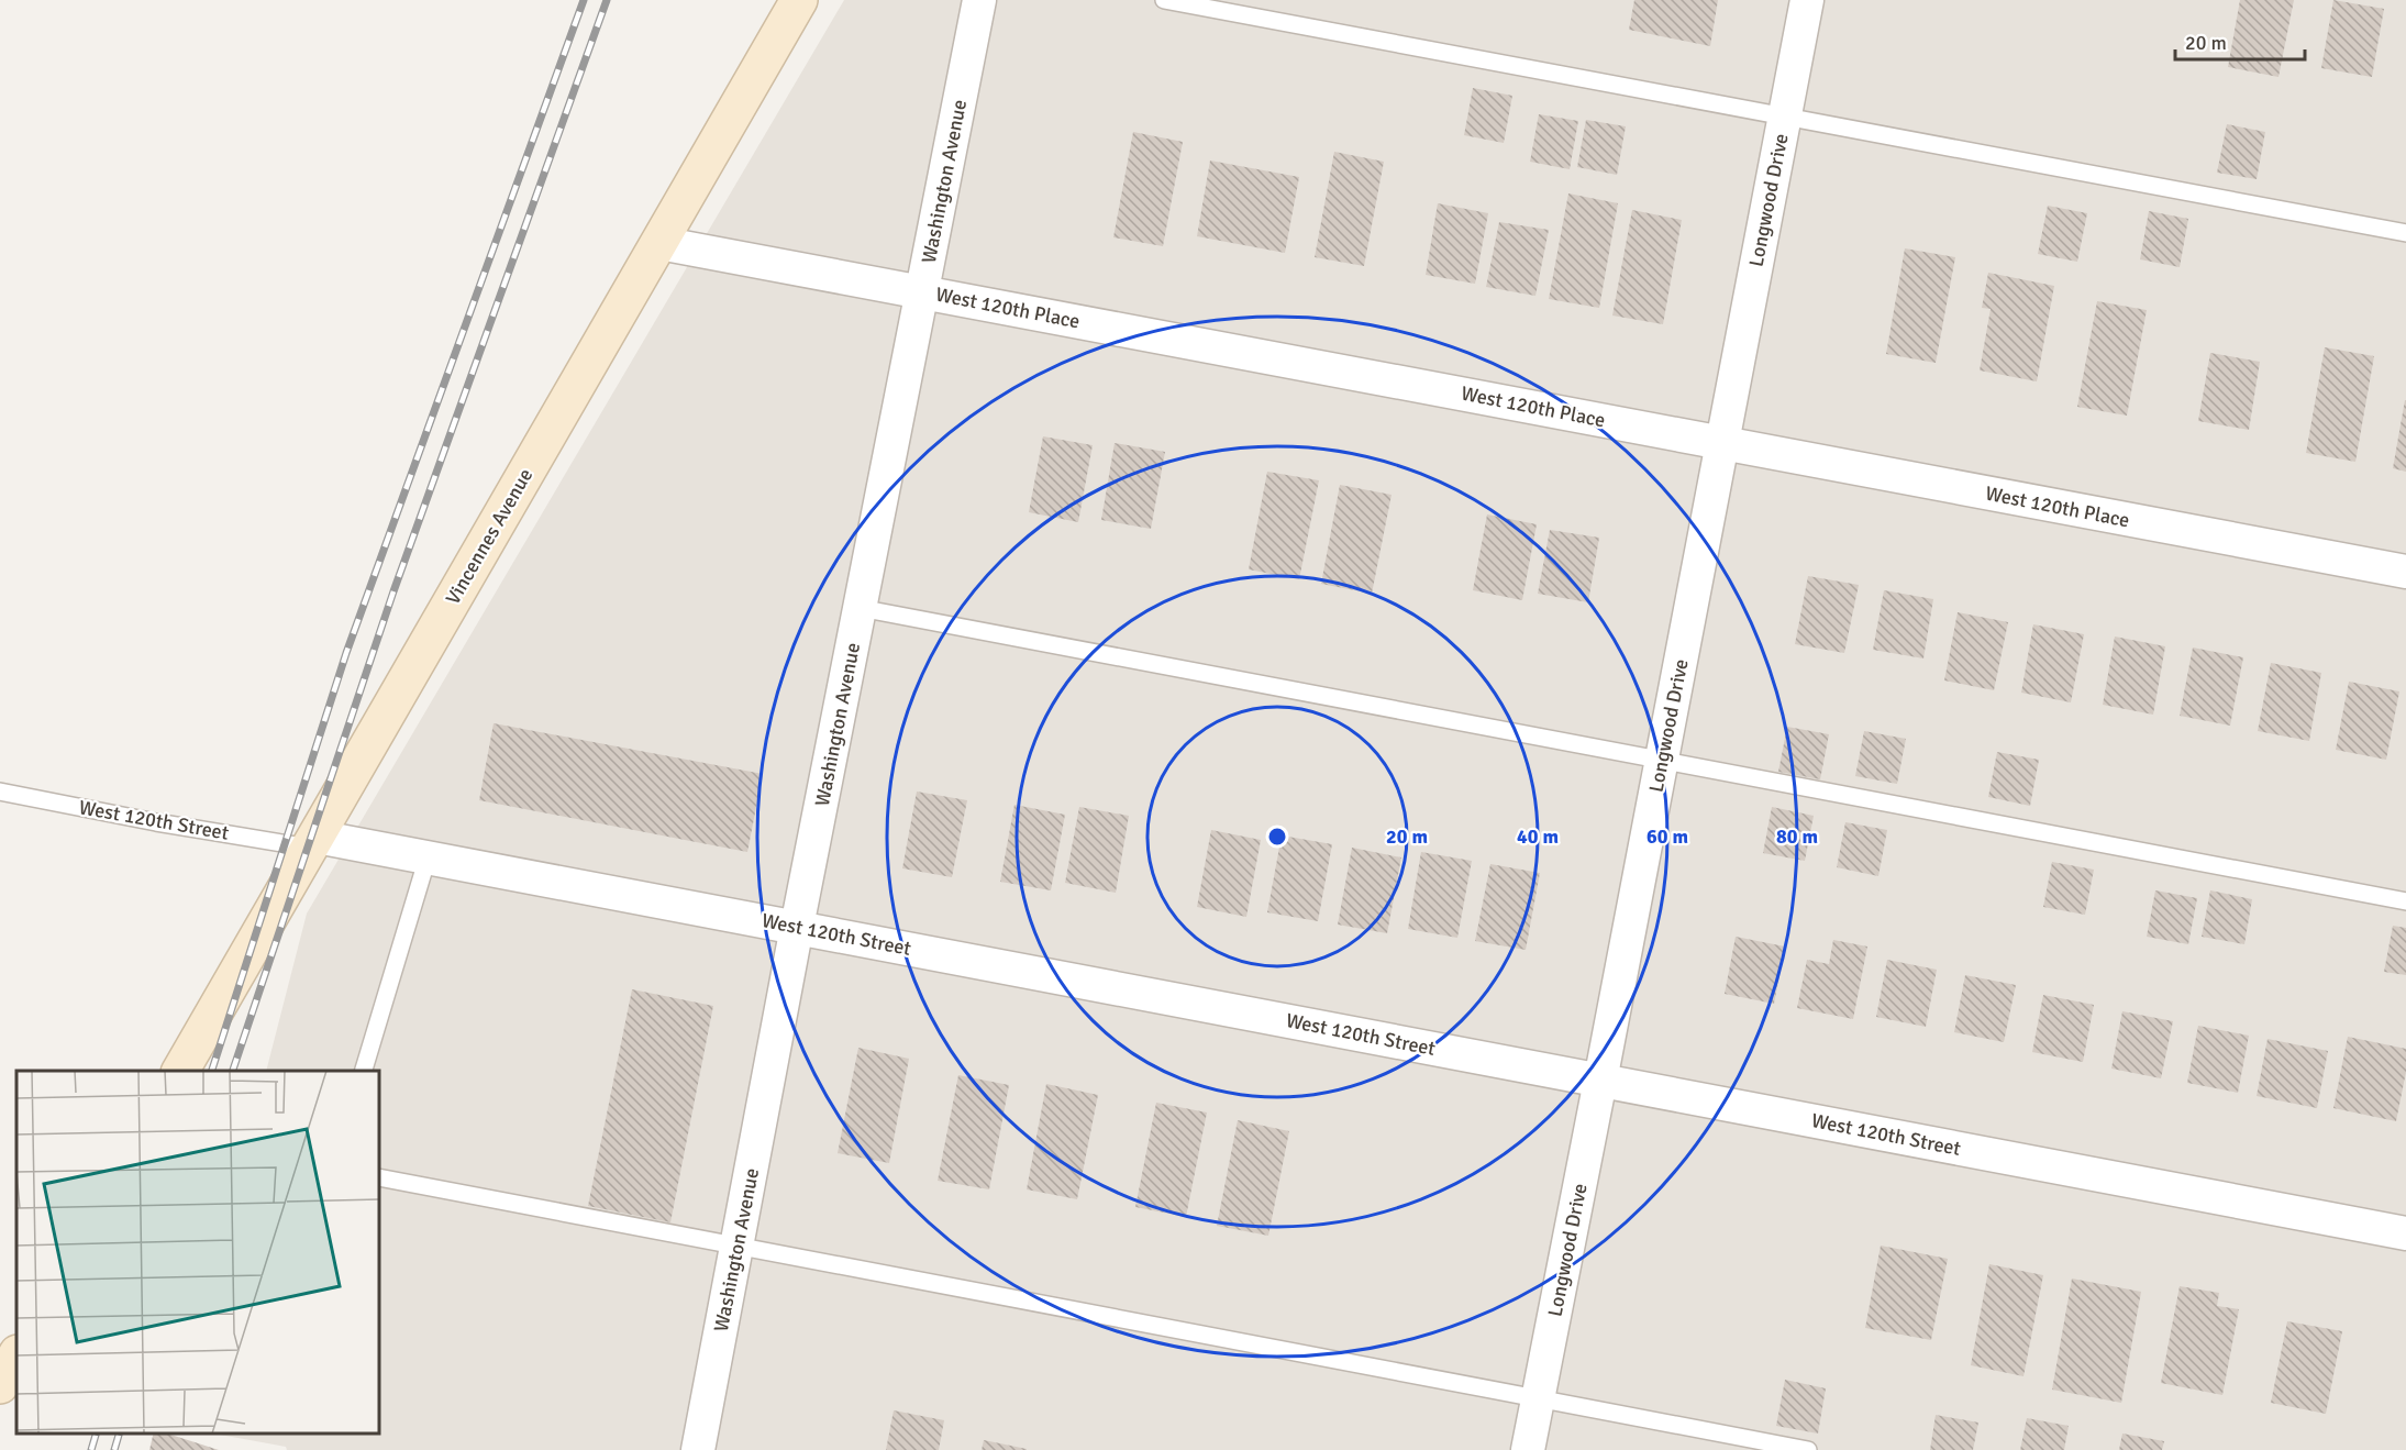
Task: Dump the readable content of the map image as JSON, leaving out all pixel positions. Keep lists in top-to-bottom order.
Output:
{
  "streets": {
    "main road": ["Vincennes Avenue"],
    "street": [
      "Washington Avenue",
      "Longwood Drive",
      "West 120th Place",
      "West 120th Street"
    ]
  },
  "crossings": [
    ["Washington Avenue", "West 120th Place"],
    ["Washington Avenue", "West 120th Street"],
    ["Longwood Drive", "West 120th Place"],
    ["Longwood Drive", "West 120th Street"],
    ["West 120th Place", "Vincennes Avenue"],
    ["Vincennes Avenue", "West 120th Street"]
  ],
  "scale_bar": "20 m",
  "rings": [
    "20 m",
    "40 m",
    "60 m",
    "80 m"
  ]
}
